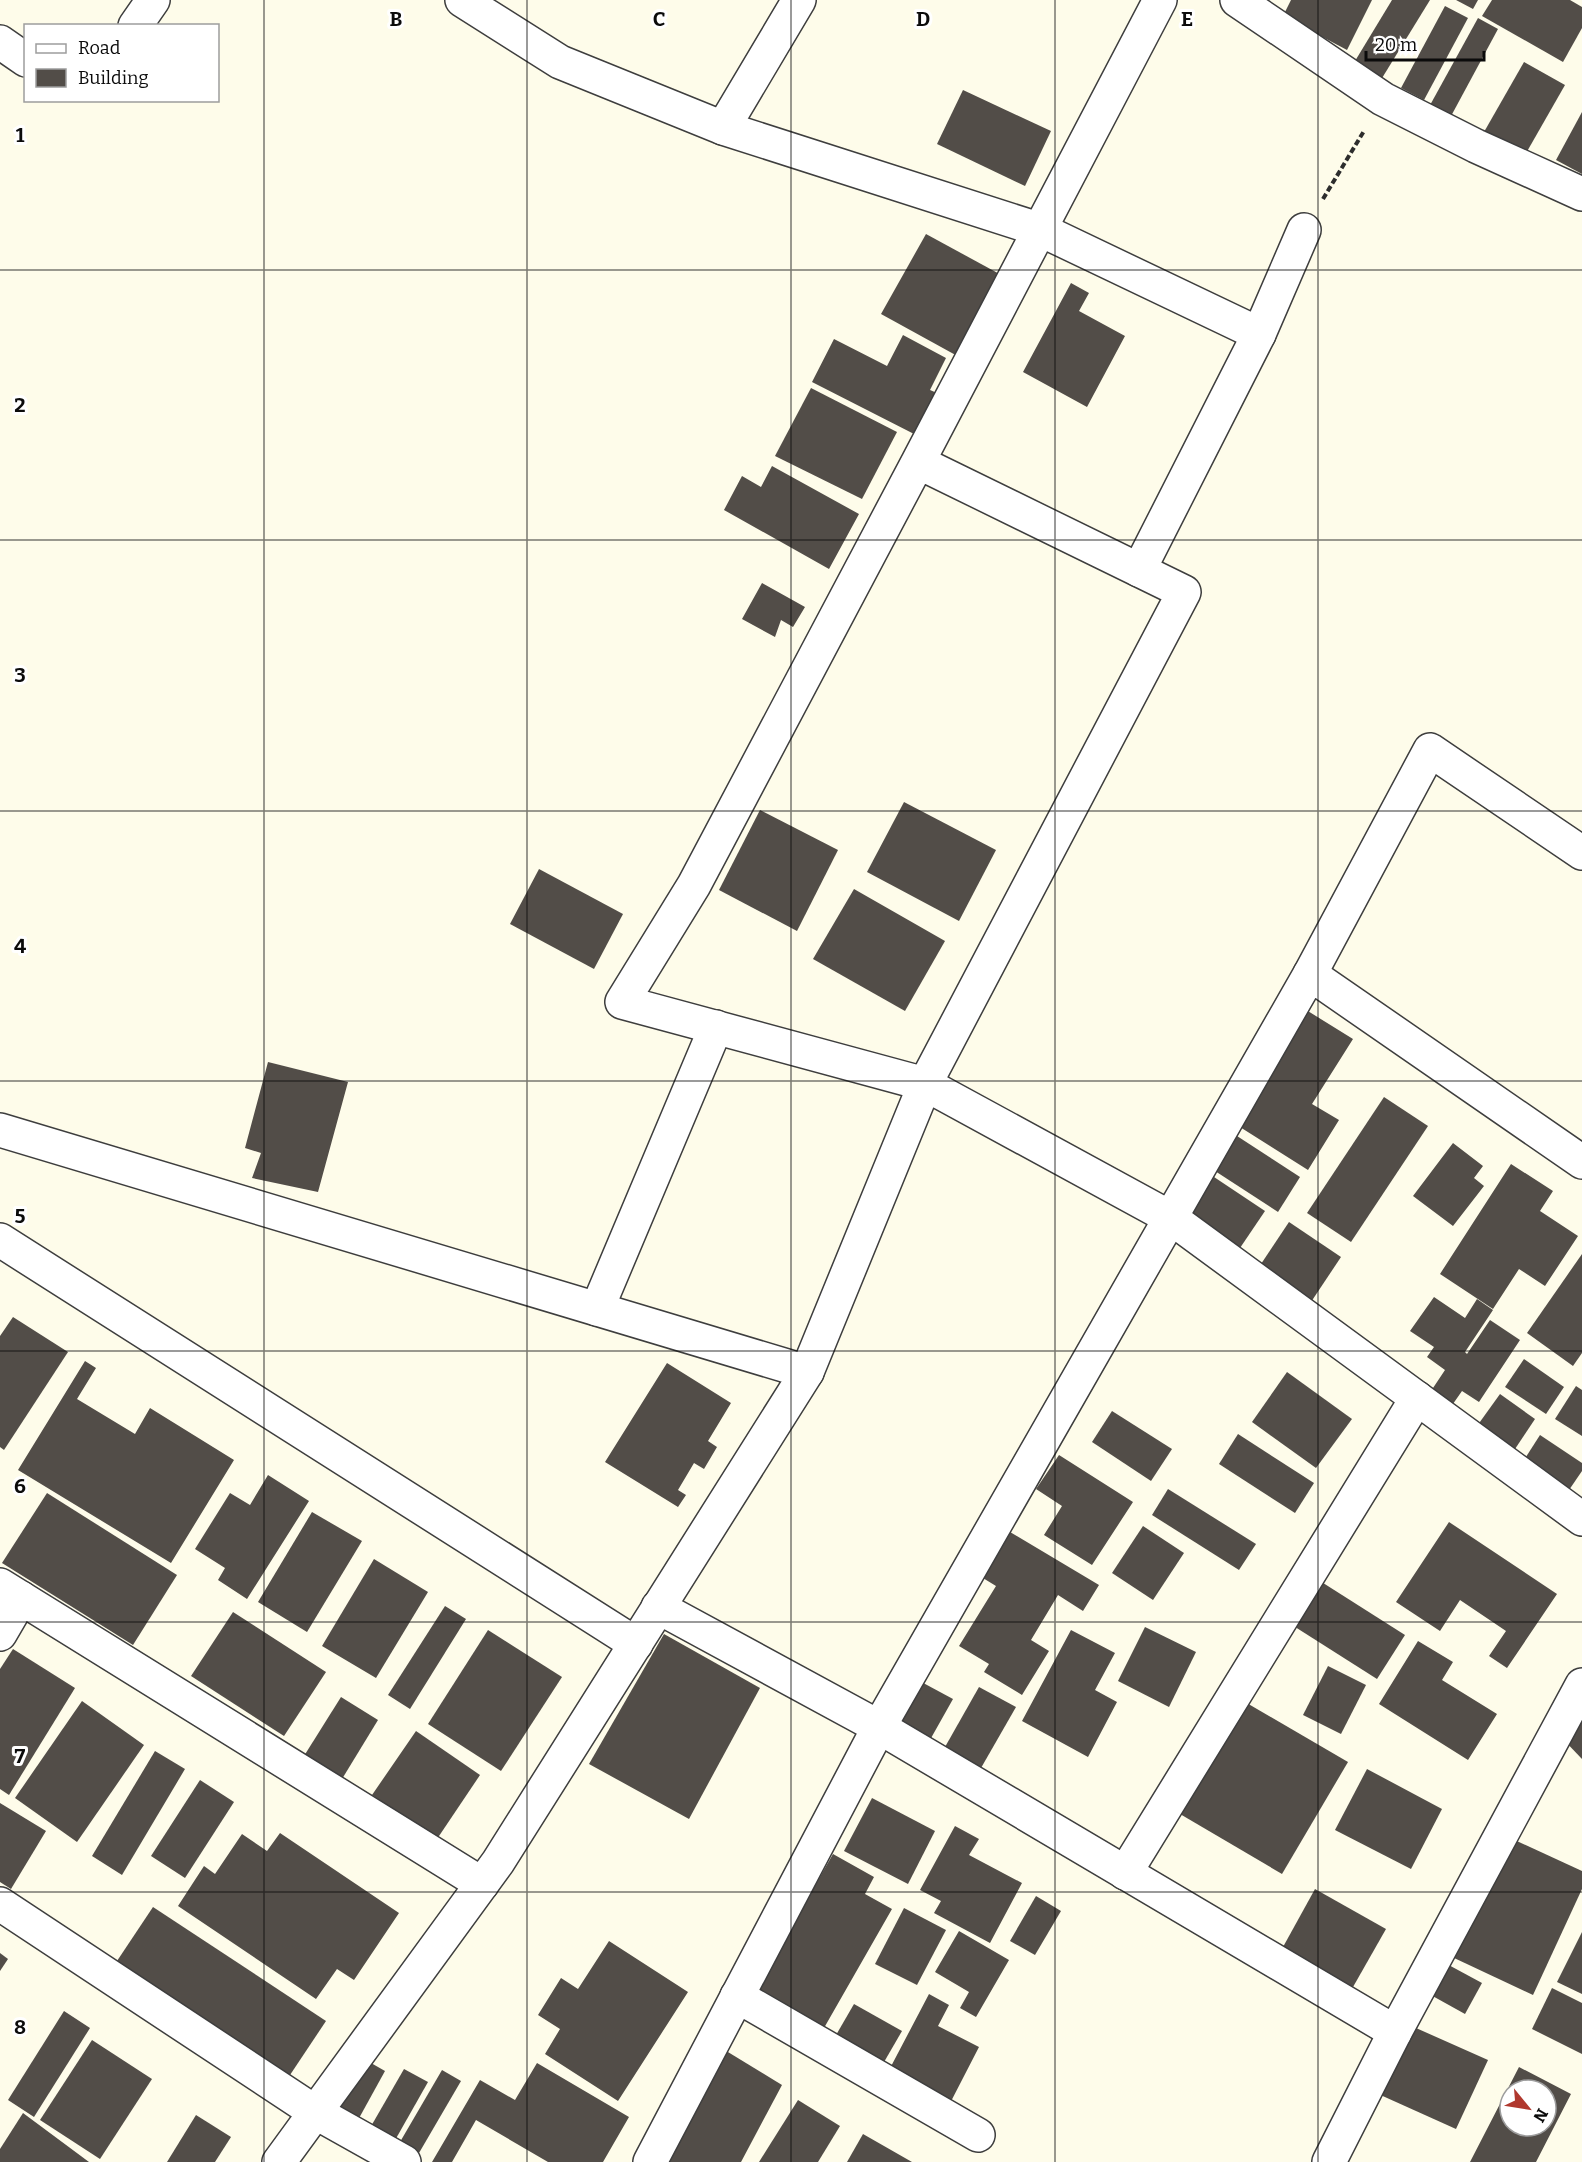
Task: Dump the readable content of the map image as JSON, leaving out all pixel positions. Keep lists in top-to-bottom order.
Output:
{
  "legend": ["Road", "Building"],
  "scale_bar": "20 m",
  "north": "bottom right",
  "grid": {
    "columns": [
      "B",
      "C",
      "D",
      "E"
    ],
    "rows": [
      "1",
      "2",
      "3",
      "4",
      "5",
      "6",
      "7",
      "8"
    ]
  }
}
